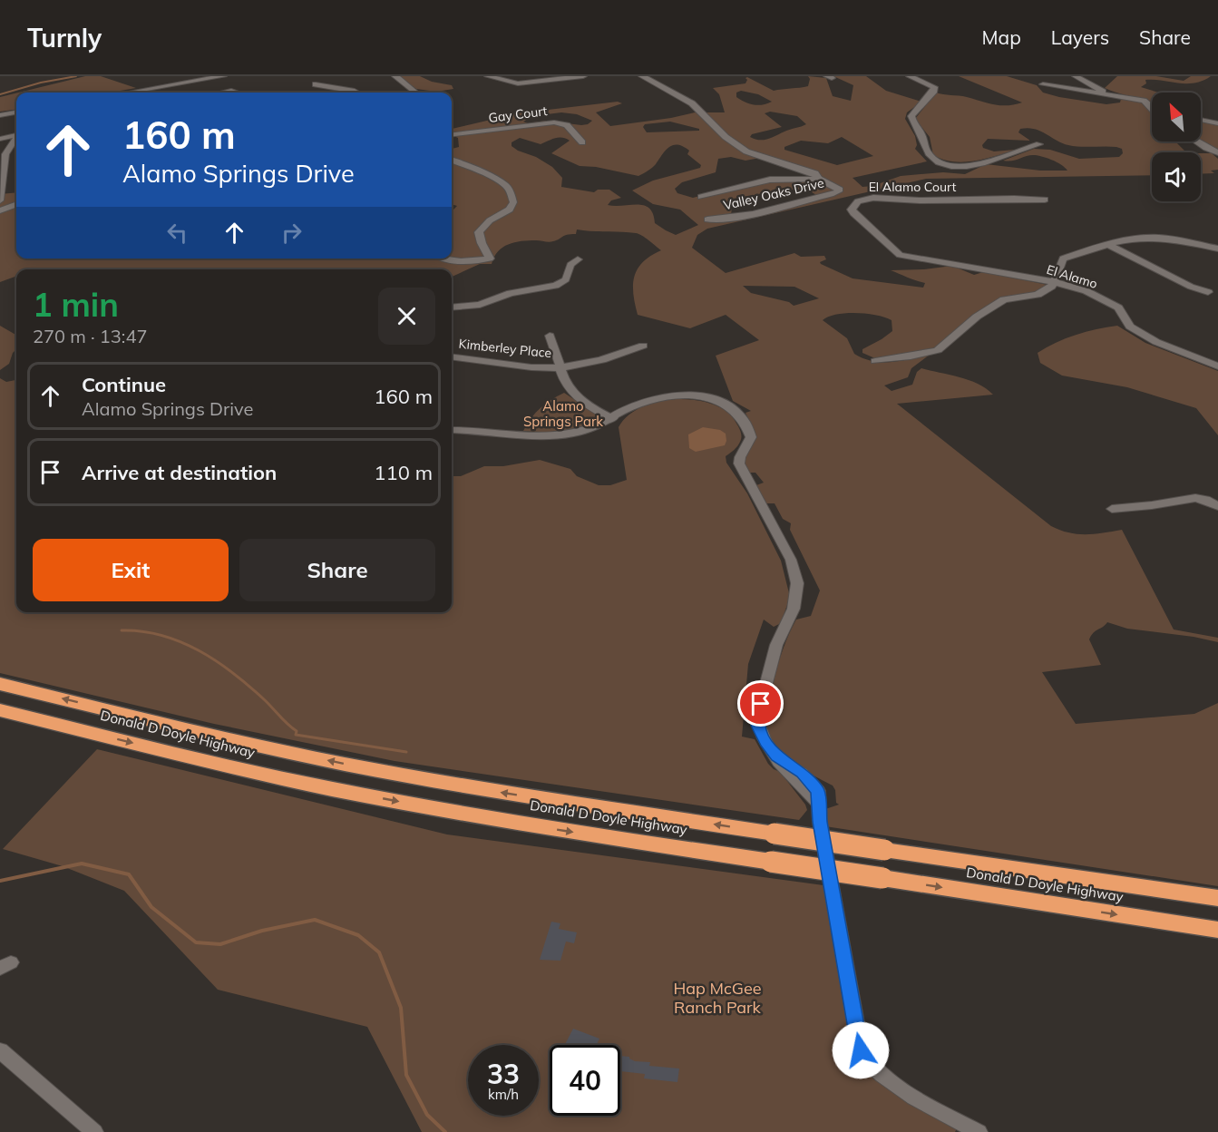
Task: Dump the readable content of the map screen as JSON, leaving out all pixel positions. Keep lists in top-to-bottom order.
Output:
{
  "streets": {
    "highway": ["Donald D Doyle Highway"],
    "street": [
      "Gay Court",
      "El Alamo Court",
      "Valley Oaks Drive",
      "El Alamo",
      "Kimberley Place"
    ]
  },
  "crossings": [
    ["El Alamo Court", "El Alamo"]
  ],
  "parks": ["Alamo Springs Park", "Hap McGee Ranch Park"],
  "north": "top left",
  "page": {
    "header": "Turnly",
    "nav": ["Map", "Layers", "Share"],
    "turn": ["160 m", "Alamo Springs Drive"],
    "heading": ["1 min", "270 m · 13:47"],
    "list": [
      {
        "name": "Continue",
        "note": "Alamo Springs Drive",
        "value": "160 m"
      },
      {
        "name": "Arrive at destination",
        "value": "110 m"
      }
    ],
    "buttons": ["Exit", "Share"],
    "speed": "33 km/h",
    "limit": "40"
  }
}
